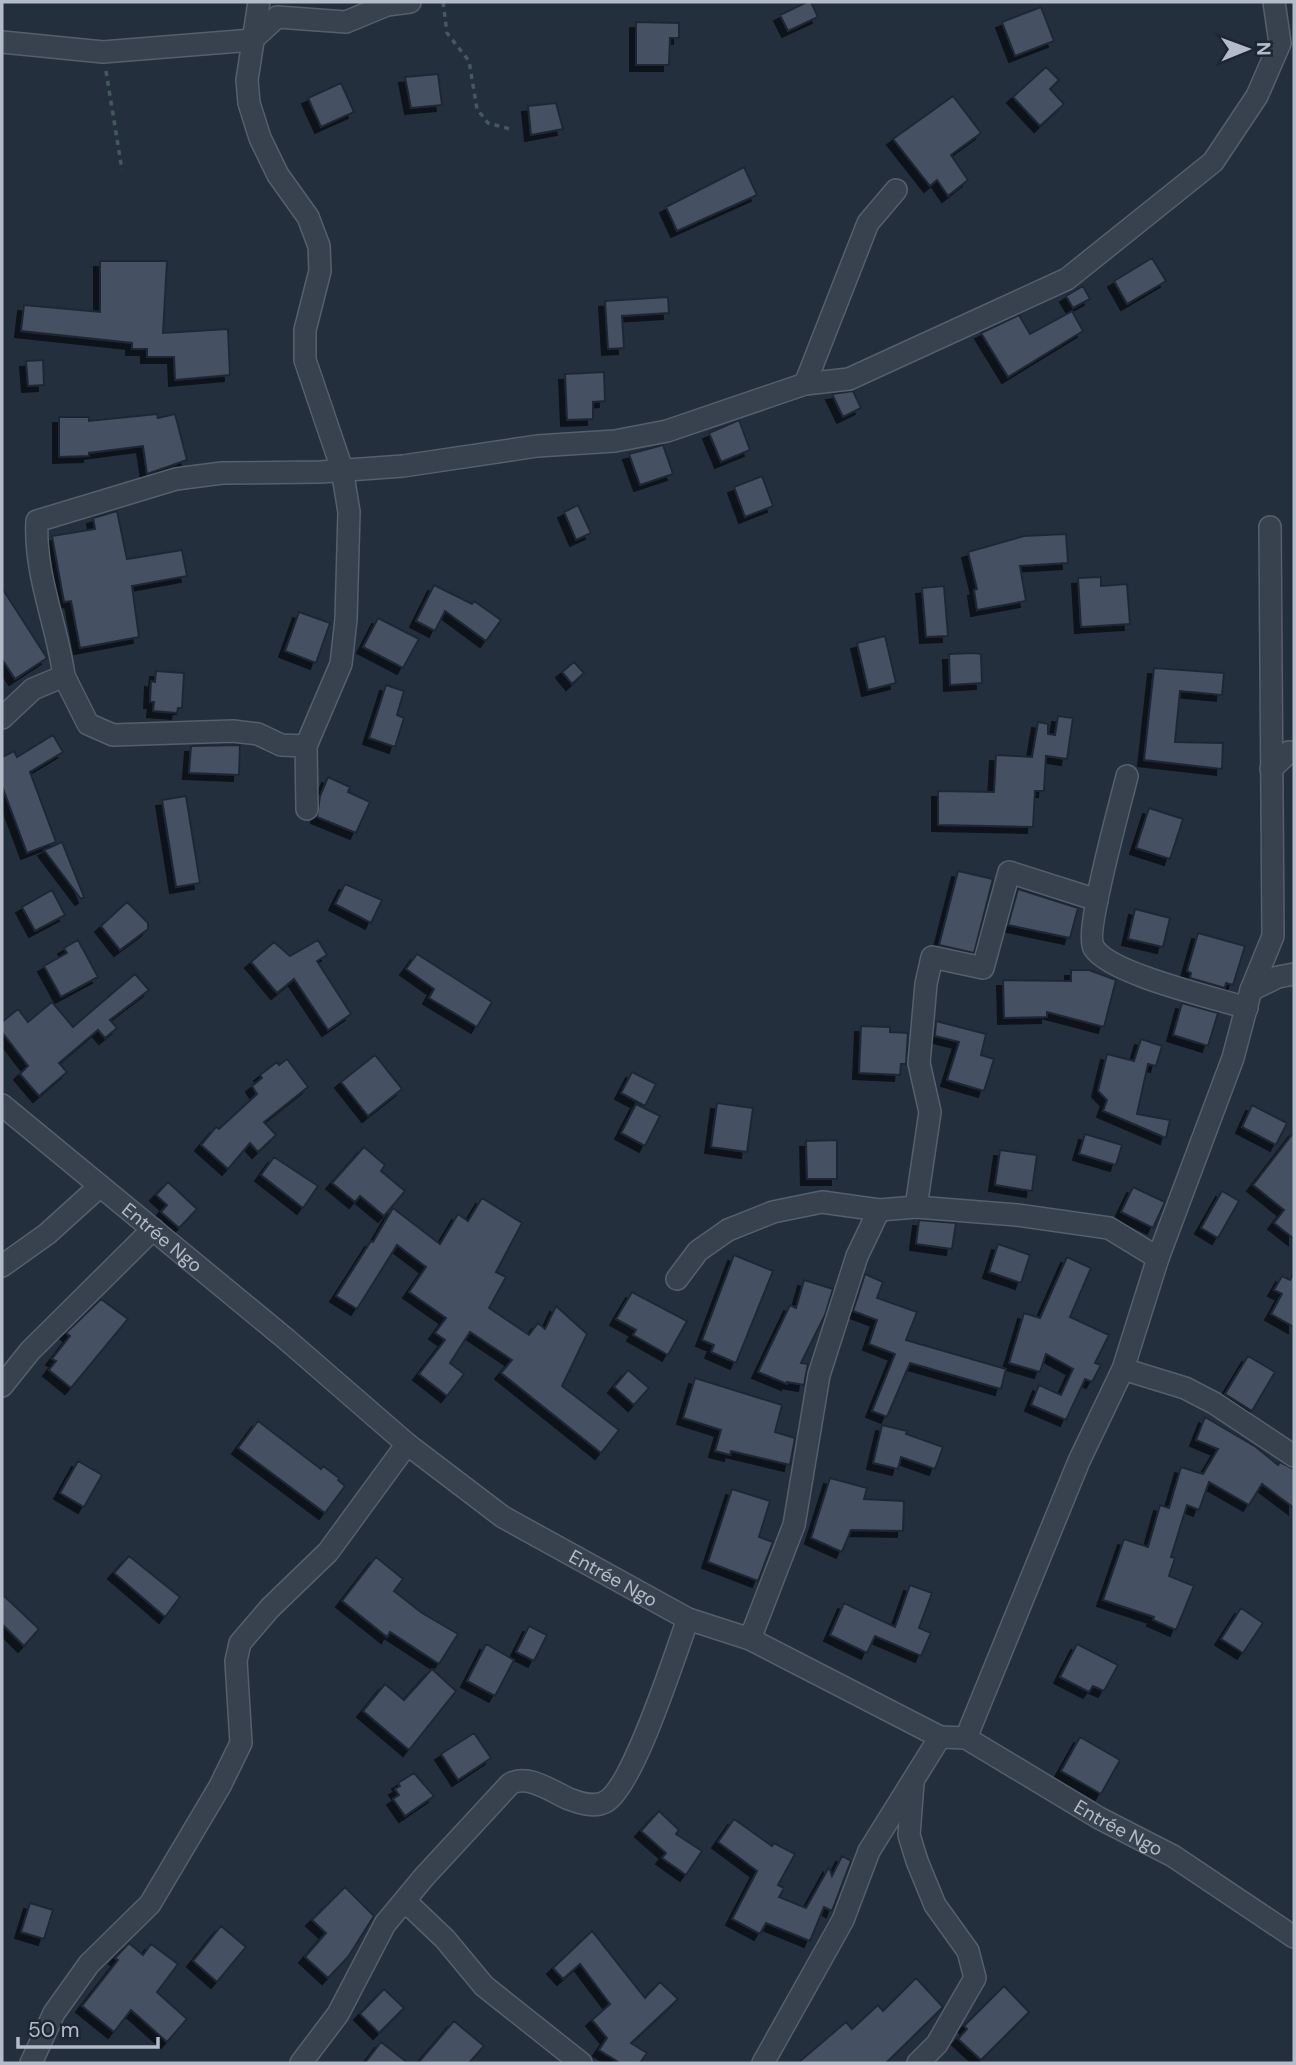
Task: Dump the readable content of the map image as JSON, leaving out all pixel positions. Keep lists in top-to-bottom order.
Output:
{
  "streets": {
    "street": ["Entrée Ngo"]
  },
  "scale_bar": "50 m",
  "north": "right"
}
